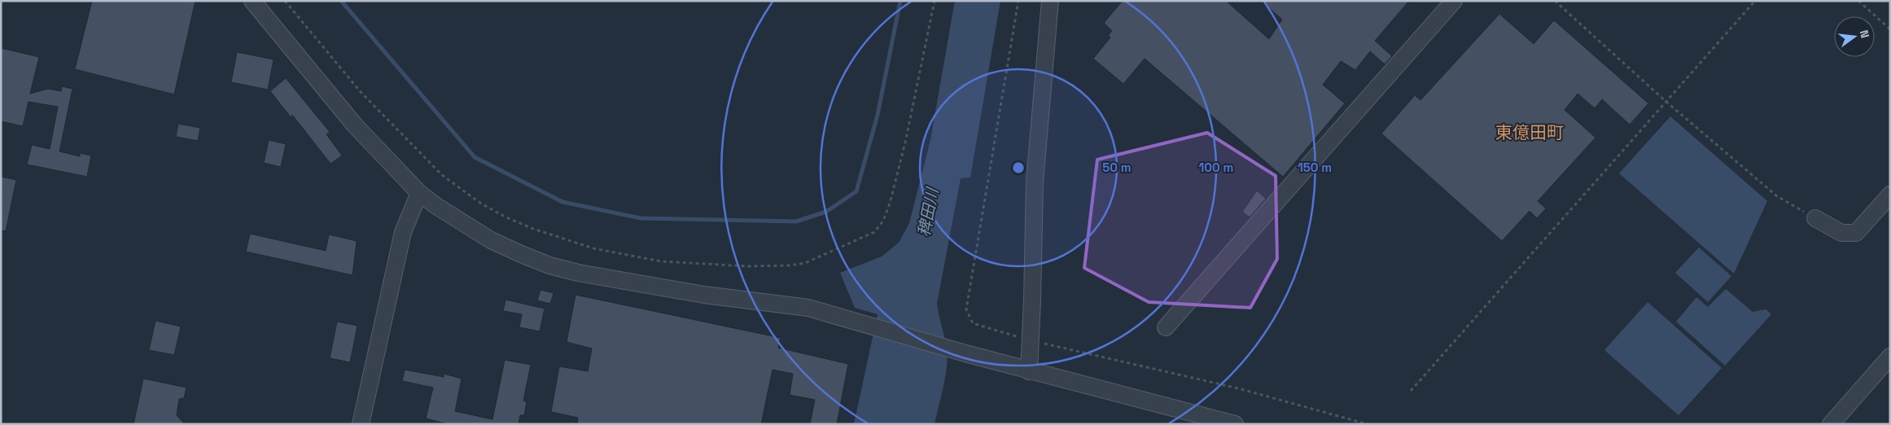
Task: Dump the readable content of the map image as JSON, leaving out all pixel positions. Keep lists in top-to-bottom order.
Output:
{
  "districts": ["東億田町"],
  "water": ["稗田川"],
  "north": "right",
  "rings": ["50 m", "100 m", "150 m"]
}
